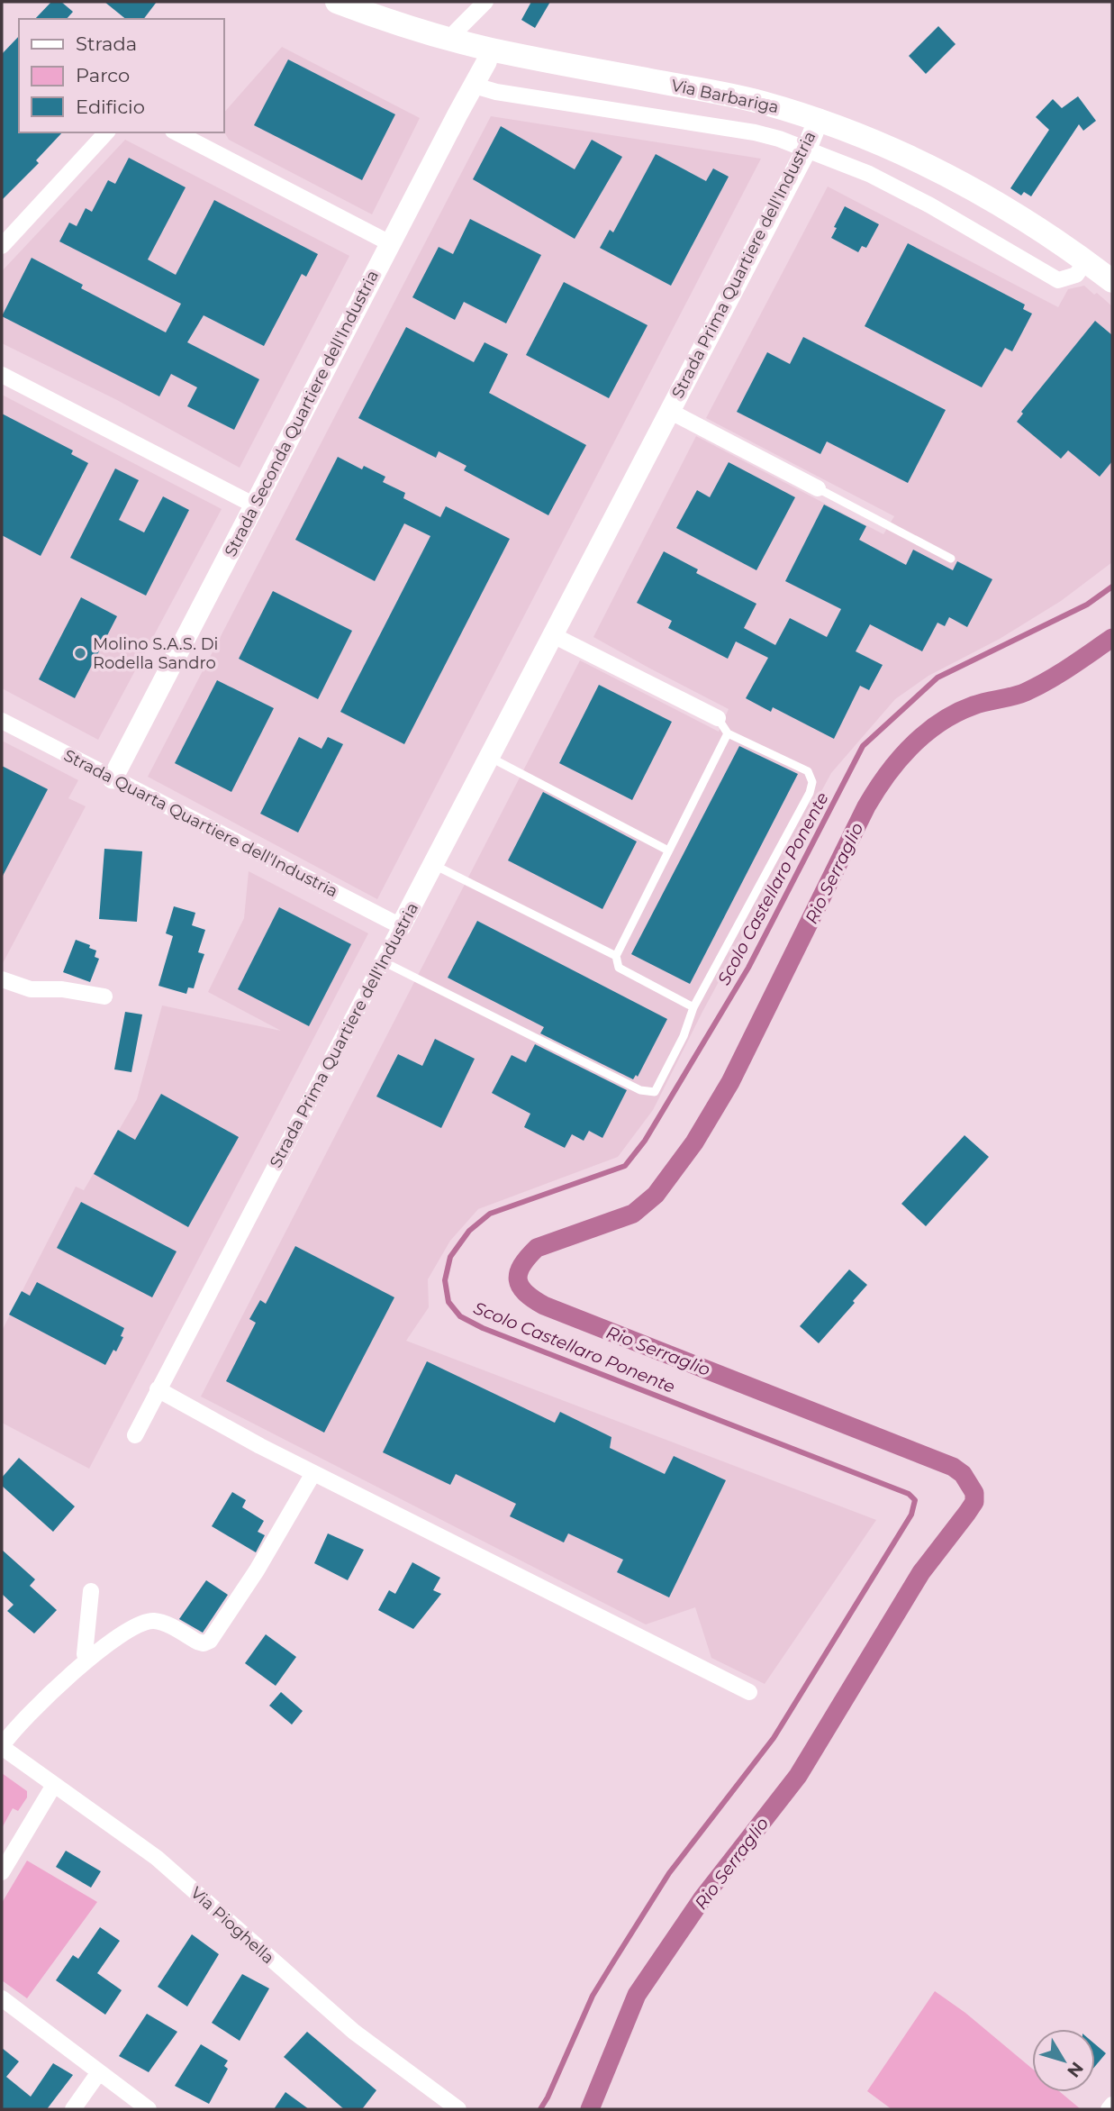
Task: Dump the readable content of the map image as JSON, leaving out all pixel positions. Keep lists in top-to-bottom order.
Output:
{
  "streets": {
    "main road": ["Via Barbariga"],
    "street": [
      "Strada Prima Quartiere dell'Industria",
      "Strada Seconda Quartiere dell'Industria",
      "Strada Quarta Quartiere dell'Industria",
      "Via Pioghella"
    ]
  },
  "crossings": [
    ["Via Barbariga", "Strada Prima Quartiere dell'Industria"],
    ["Via Barbariga", "Strada Seconda Quartiere dell'Industria"],
    ["Strada Prima Quartiere dell'Industria", "Strada Quarta Quartiere dell'Industria"],
    ["Strada Seconda Quartiere dell'Industria", "Strada Quarta Quartiere dell'Industria"]
  ],
  "water": ["Rio Serraglio", "Scolo Castellaro Ponente"],
  "places": ["Molino S.A.S. Di Rodella Sandro"],
  "legend": ["Strada", "Parco", "Edificio"],
  "north": "bottom right"
}
